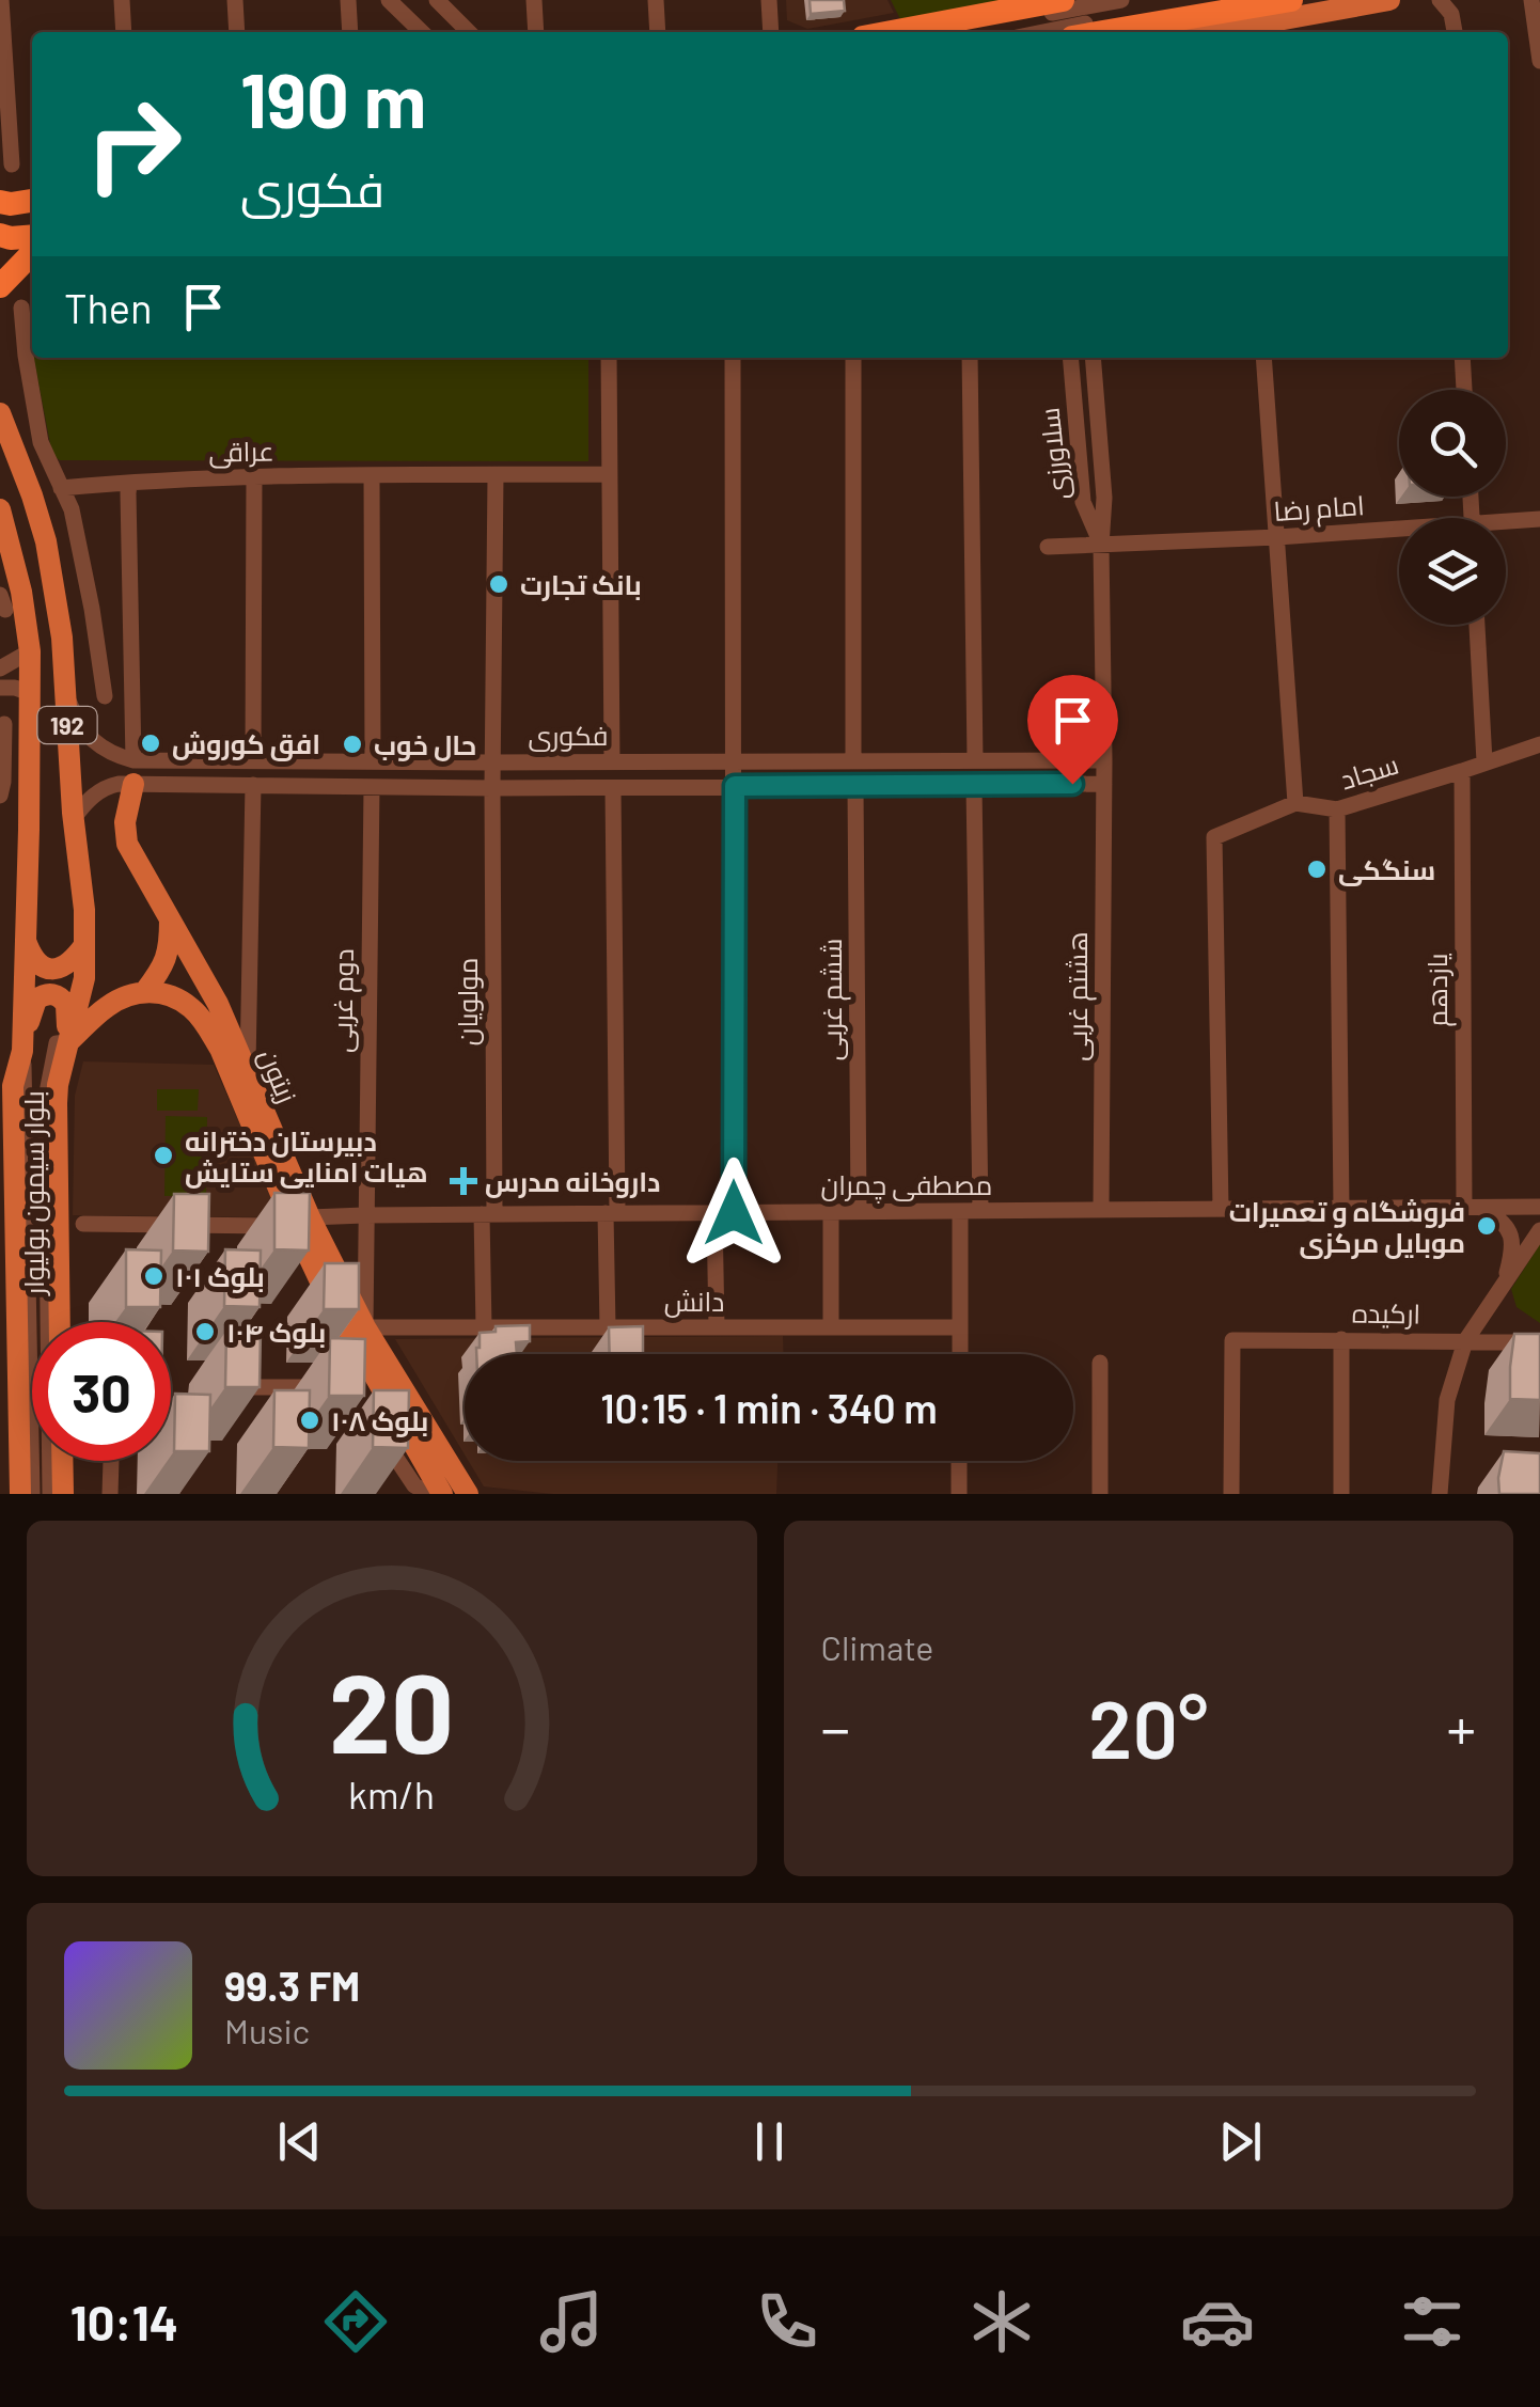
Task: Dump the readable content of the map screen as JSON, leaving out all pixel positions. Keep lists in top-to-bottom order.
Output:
{
  "streets": {
    "main road": ["192", "زیتون", "بلوار سیمون بولیوار"],
    "street": [
      "عراقی",
      "سلاورزی",
      "امام رضا",
      "فکوری",
      "سجاد",
      "یازدهم",
      "هشتم غربی",
      "ششم غربی",
      "دوم غربی",
      "مولویان",
      "مصطفی چمران",
      "دانش",
      "ارکیده"
    ]
  },
  "crossings": [
    ["عراقی", "مولویان"],
    ["سلاورزی", "امام رضا"],
    ["سلاورزی", "فکوری"],
    ["سلاورزی", "هشتم غربی"],
    ["فکوری", "هشتم غربی"],
    ["فکوری", "ششم غربی"],
    ["فکوری", "دوم غربی"],
    ["فکوری", "مولویان"],
    ["فکوری", "زیتون"],
    ["فکوری", "بلوار سیمون بولیوار"],
    ["سجاد", "یازدهم"],
    ["یازدهم", "مصطفی چمران"],
    ["هشتم غربی", "مصطفی چمران"],
    ["ششم غربی", "مصطفی چمران"],
    ["دوم غربی", "زیتون"],
    ["دوم غربی", "مصطفی چمران"],
    ["دوم غربی", "دانش"],
    ["مولویان", "مصطفی چمران"],
    ["مولویان", "دانش"],
    ["زیتون", "مصطفی چمران"],
    ["زیتون", "دانش"]
  ],
  "places": {
    "other": [
      "بانک تجارت",
      "افق کوروش",
      "حال خوب",
      "سنگکی",
      "دبیرستان دخترانه هیات امنایی ستایش",
      "فروشگاه و تعمیرات موبایل مرکزی",
      "بلوک ۱۰۱",
      "بلوک ۱۰۴",
      "بلوک ۱۰۸"
    ],
    "health": ["داروخانه مدرس"]
  },
  "page": {
    "turn": ["190 m", "فکوری"],
    "then": "Then",
    "limit": "30",
    "trip": "10:15 · 1 min · 340 m",
    "tile": "Climate",
    "heat": ["−", "20°", "+"],
    "song": ["99.3 FM", "Music"],
    "tabs": "10:14",
    "gauge": ["20", "km/h"]
  }
}
